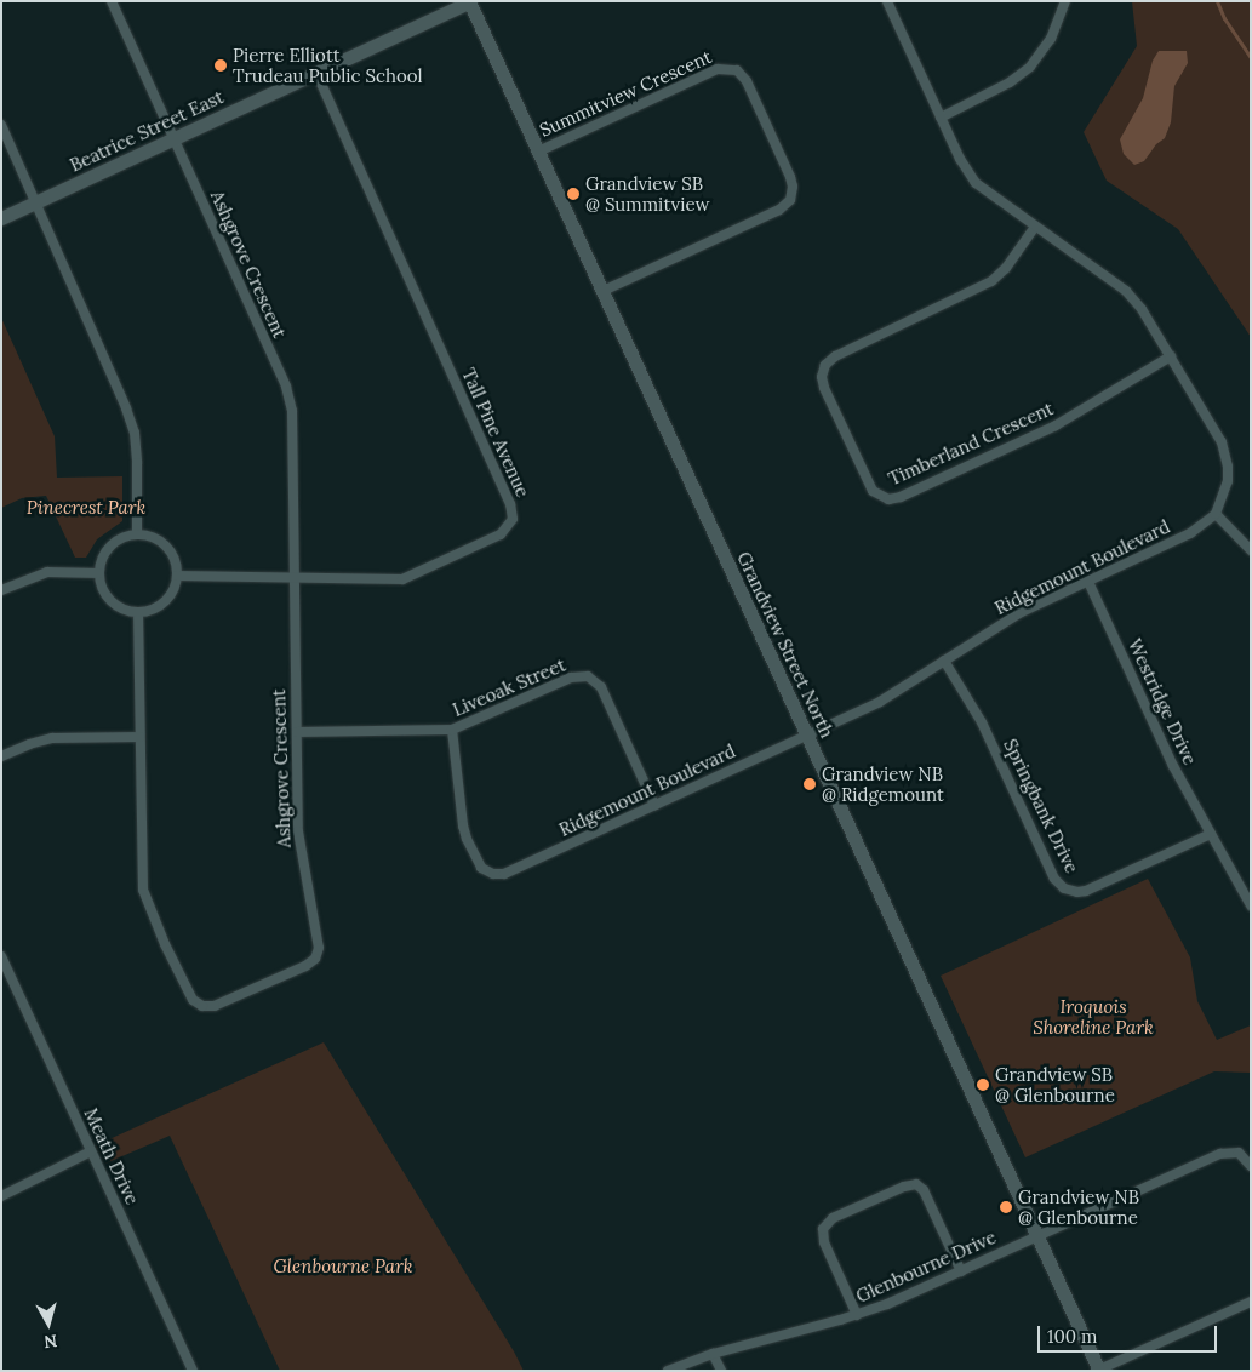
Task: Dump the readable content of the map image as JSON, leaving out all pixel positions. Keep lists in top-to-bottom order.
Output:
{
  "streets": {
    "street": [
      "Summitview Crescent",
      "Beatrice Street East",
      "Ashgrove Crescent",
      "Tall Pine Avenue",
      "Timberland Crescent",
      "Ridgemount Boulevard",
      "Grandview Street North",
      "Liveoak Street",
      "Westridge Drive",
      "Springbank Drive",
      "Meath Drive",
      "Glenbourne Drive"
    ]
  },
  "crossings": [
    ["Summitview Crescent", "Grandview Street North"],
    ["Beatrice Street East", "Ashgrove Crescent"],
    ["Beatrice Street East", "Tall Pine Avenue"],
    ["Beatrice Street East", "Grandview Street North"],
    ["Ashgrove Crescent", "Tall Pine Avenue"],
    ["Ashgrove Crescent", "Liveoak Street"],
    ["Ridgemount Boulevard", "Grandview Street North"],
    ["Ridgemount Boulevard", "Liveoak Street"],
    ["Ridgemount Boulevard", "Westridge Drive"],
    ["Ridgemount Boulevard", "Springbank Drive"],
    ["Grandview Street North", "Glenbourne Drive"],
    ["Westridge Drive", "Springbank Drive"]
  ],
  "parks": ["Pinecrest Park", "Iroquois Shoreline Park", "Glenbourne Park"],
  "places": [
    "Pierre Elliott Trudeau Public School",
    "Grandview SB @ Summitview",
    "Grandview NB @ Ridgemount",
    "Grandview SB @ Glenbourne",
    "Grandview NB @ Glenbourne"
  ],
  "scale_bar": "100 m",
  "north": "bottom"
}
